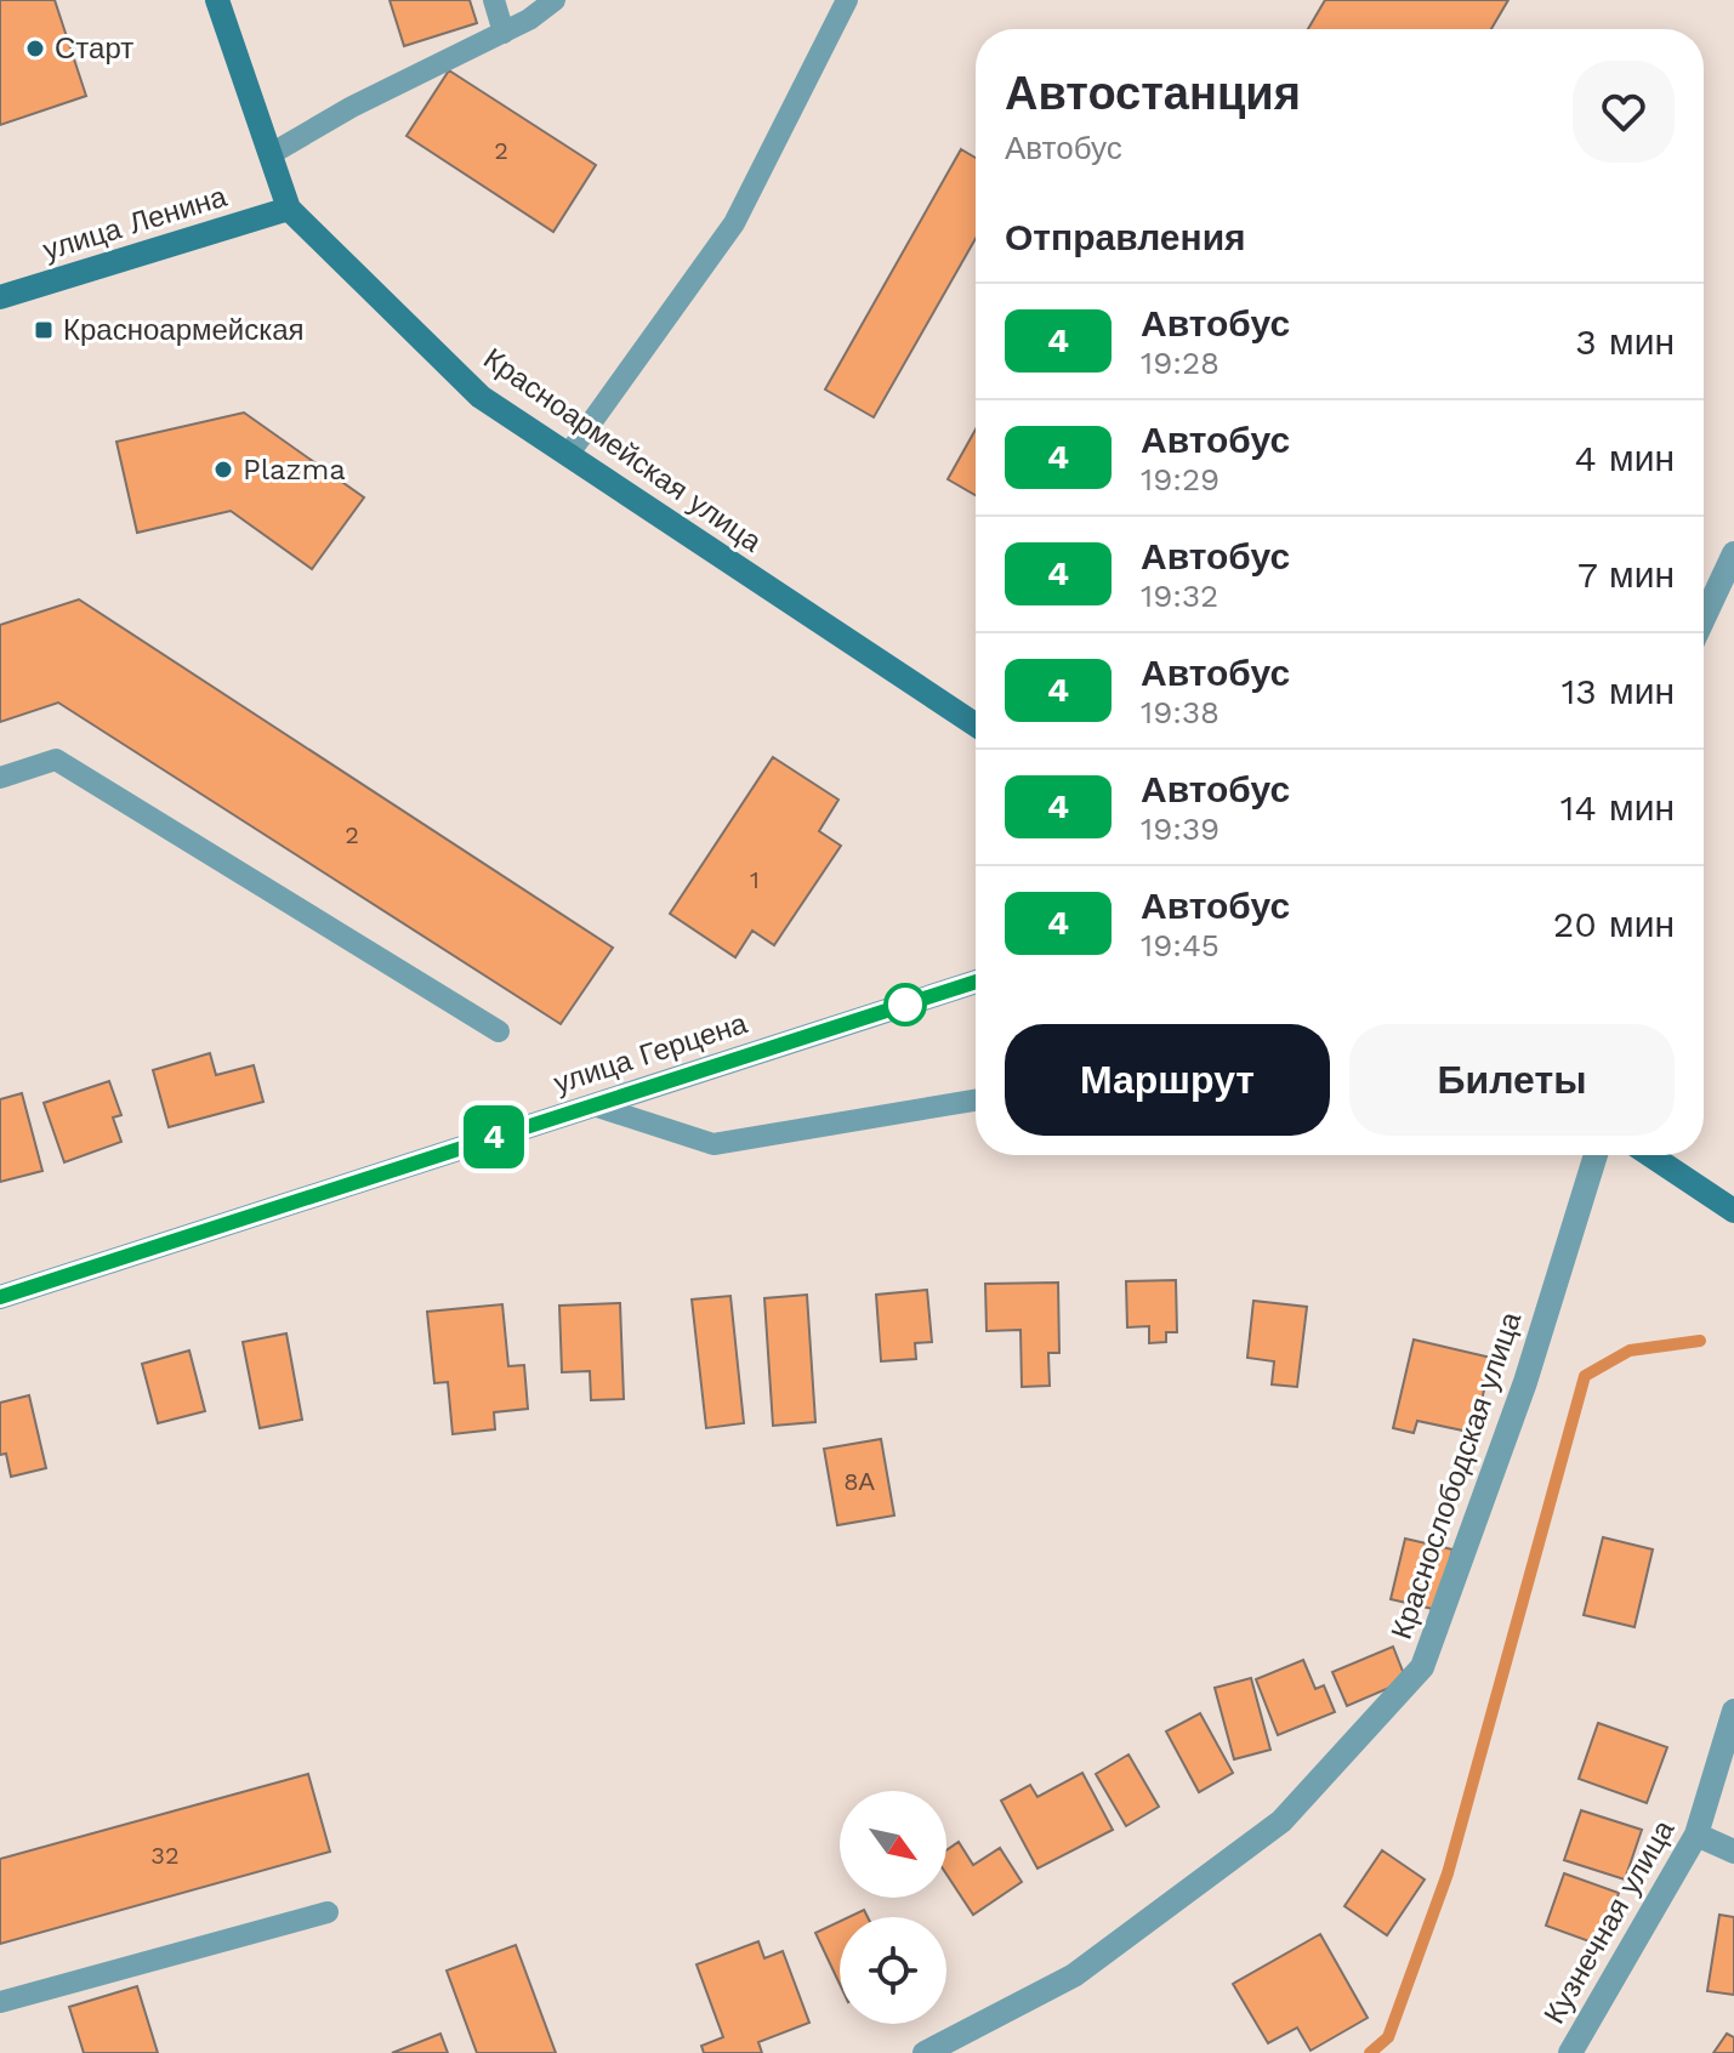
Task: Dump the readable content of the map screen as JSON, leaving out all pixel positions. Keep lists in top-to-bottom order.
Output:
{
  "streets": {
    "street": [
      "улица Ленина",
      "Красноармейская улица",
      "улица Герцена",
      "Краснослободская улица",
      "Кузнечная улица"
    ]
  },
  "crossings": [
    ["улица Ленина", "Красноармейская улица"]
  ],
  "places": {
    "other": ["Старт", "Plazma"],
    "transit": ["Красноармейская"]
  },
  "lines": ["bus line 4"],
  "house_numbers": [
    "2",
    "2",
    "1",
    "8А",
    "32"
  ],
  "north": "bottom right",
  "page": {
    "on_map": "4",
    "heading": [
      ["Автостанция", "Автобус"],
      "Отправления"
    ],
    "list": [
      {
        "mark": "4",
        "name": "Автобус",
        "note": "19:28",
        "value": "3 мин"
      },
      {
        "mark": "4",
        "name": "Автобус",
        "note": "19:29",
        "value": "4 мин"
      },
      {
        "mark": "4",
        "name": "Автобус",
        "note": "19:32",
        "value": "7 мин"
      },
      {
        "mark": "4",
        "name": "Автобус",
        "note": "19:38",
        "value": "13 мин"
      },
      {
        "mark": "4",
        "name": "Автобус",
        "note": "19:39",
        "value": "14 мин"
      },
      {
        "mark": "4",
        "name": "Автобус",
        "note": "19:45",
        "value": "20 мин"
      }
    ],
    "buttons": ["Маршрут", "Билеты"]
  }
}
